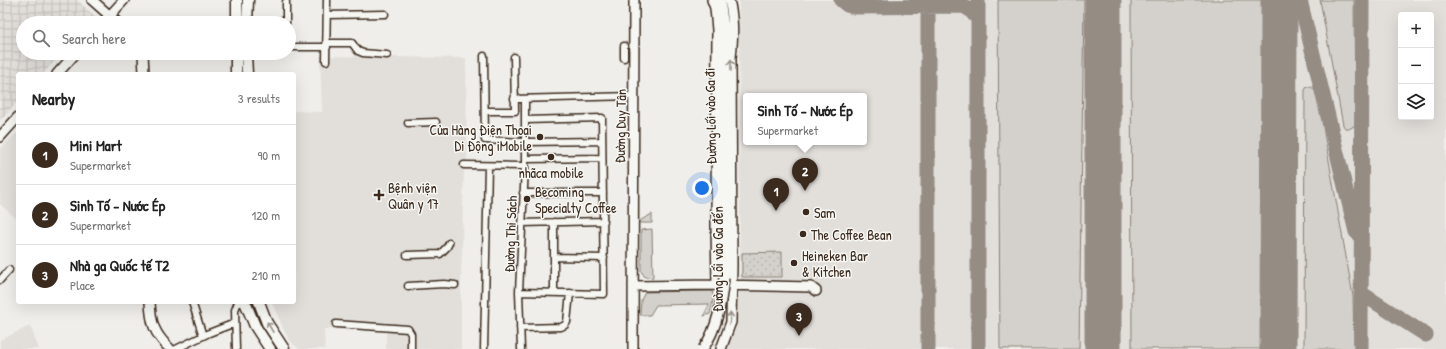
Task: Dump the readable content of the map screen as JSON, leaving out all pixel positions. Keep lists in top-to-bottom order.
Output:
{
  "streets": {
    "street": [
      "Đường Lối vào Ga đi",
      "Đường Duy Tân",
      "Đường Thi Sách",
      "Đường Lối vào Ga đến"
    ]
  },
  "places": {
    "other": [
      "Cửa Hàng Điện Thoại Di Động iMobile",
      "nhãca mobile",
      "Becoming Specialty Coffee",
      "Sam",
      "The Coffee Bean",
      "Heineken Bar & Kitchen"
    ],
    "health": ["Bệnh viện Quân y 17"]
  },
  "page": {
    "map_buttons": ["+", "−"],
    "search": "Search here",
    "heading": ["Nearby", "3 results"],
    "popup": ["Sinh Tố - Nước Ép", "Supermarket"],
    "list": [
      {
        "mark": "1",
        "name": "Mini Mart",
        "note": "Supermarket",
        "value": "90 m"
      },
      {
        "mark": "2",
        "name": "Sinh Tố - Nước Ép",
        "note": "Supermarket",
        "value": "120 m"
      },
      {
        "mark": "3",
        "name": "Nhà ga Quốc tế T2",
        "note": "Place",
        "value": "210 m"
      }
    ],
    "pins": ["2", "1", "3"]
  }
}
